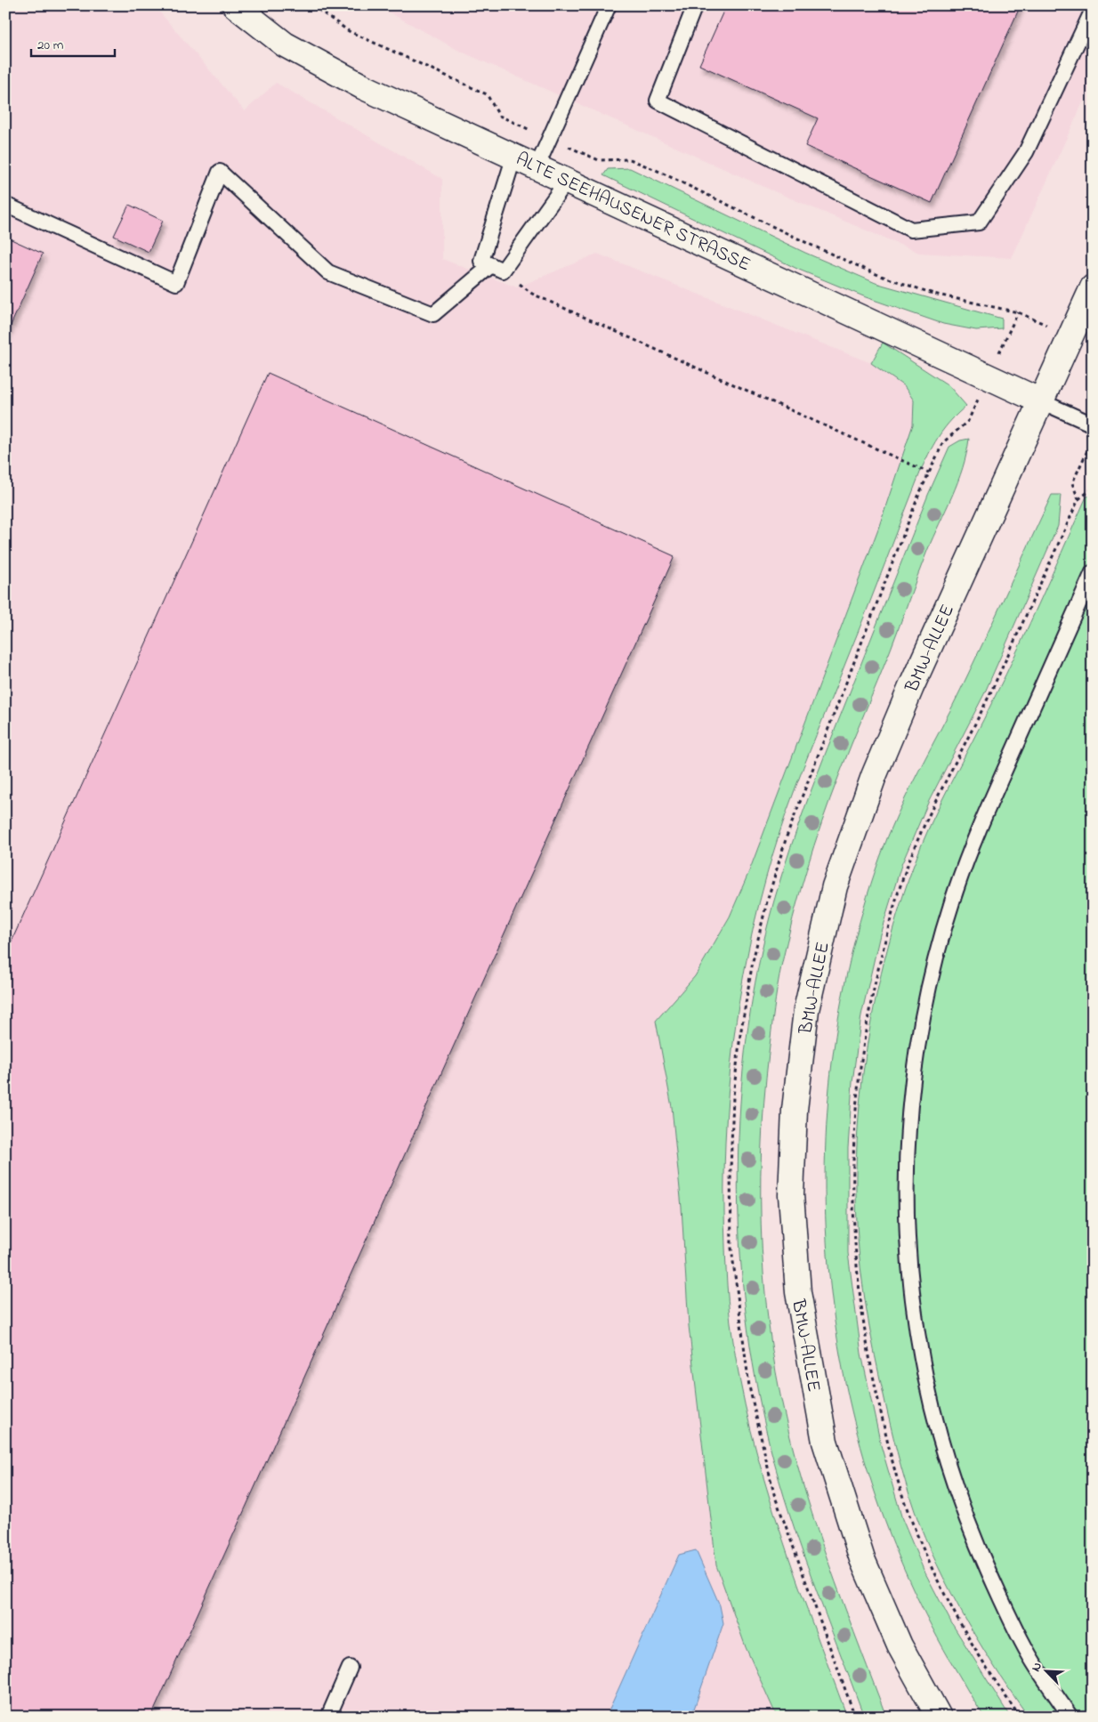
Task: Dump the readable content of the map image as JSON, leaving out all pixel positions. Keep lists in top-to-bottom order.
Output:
{
  "streets": {
    "main road": ["ALTE SEEHAUSENER STRASSE", "BMW-ALLEE"]
  },
  "crossings": [
    ["ALTE SEEHAUSENER STRASSE", "BMW-ALLEE"]
  ],
  "scale_bar": "20 m",
  "north": "top left"
}
